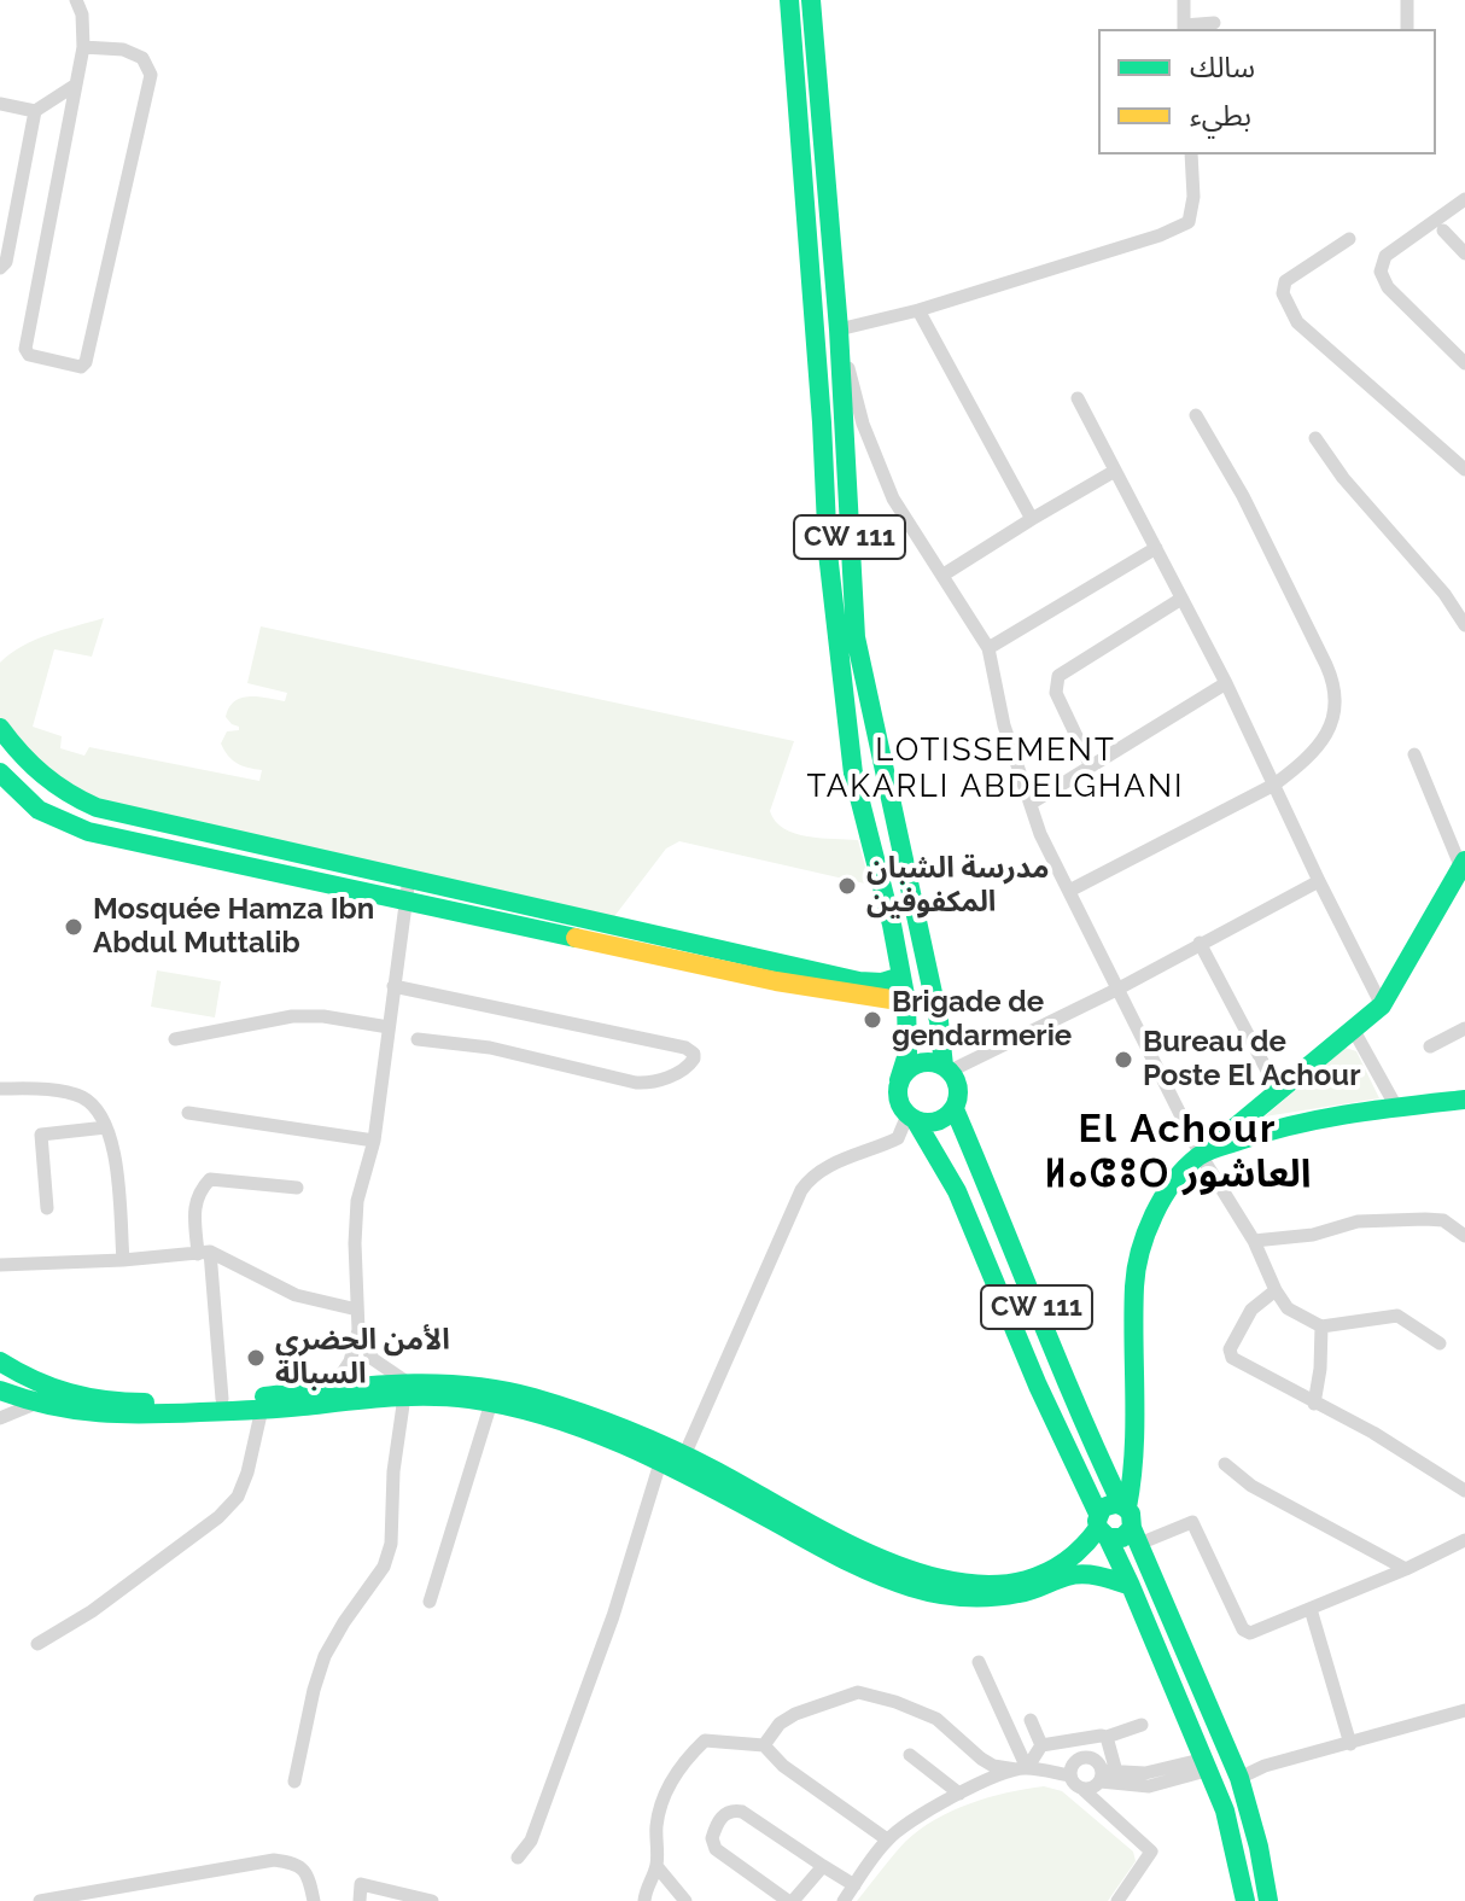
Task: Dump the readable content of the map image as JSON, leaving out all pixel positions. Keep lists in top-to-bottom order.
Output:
{
  "streets": {
    "main road": ["CW 111"]
  },
  "districts": ["LOTISSEMENT TAKARLI ABDELGHANI", "El Achour ⵍⴰⵛⵓⵔ العاشور"],
  "places": [
    "مدرسة الشبان المكفوفين",
    "Mosquée Hamza Ibn Abdul Muttalib",
    "Brigade de gendarmerie",
    "Bureau de Poste El Achour",
    "الأمن الحضري السبالة"
  ],
  "legend": ["سالك", "بطيء"]
}
